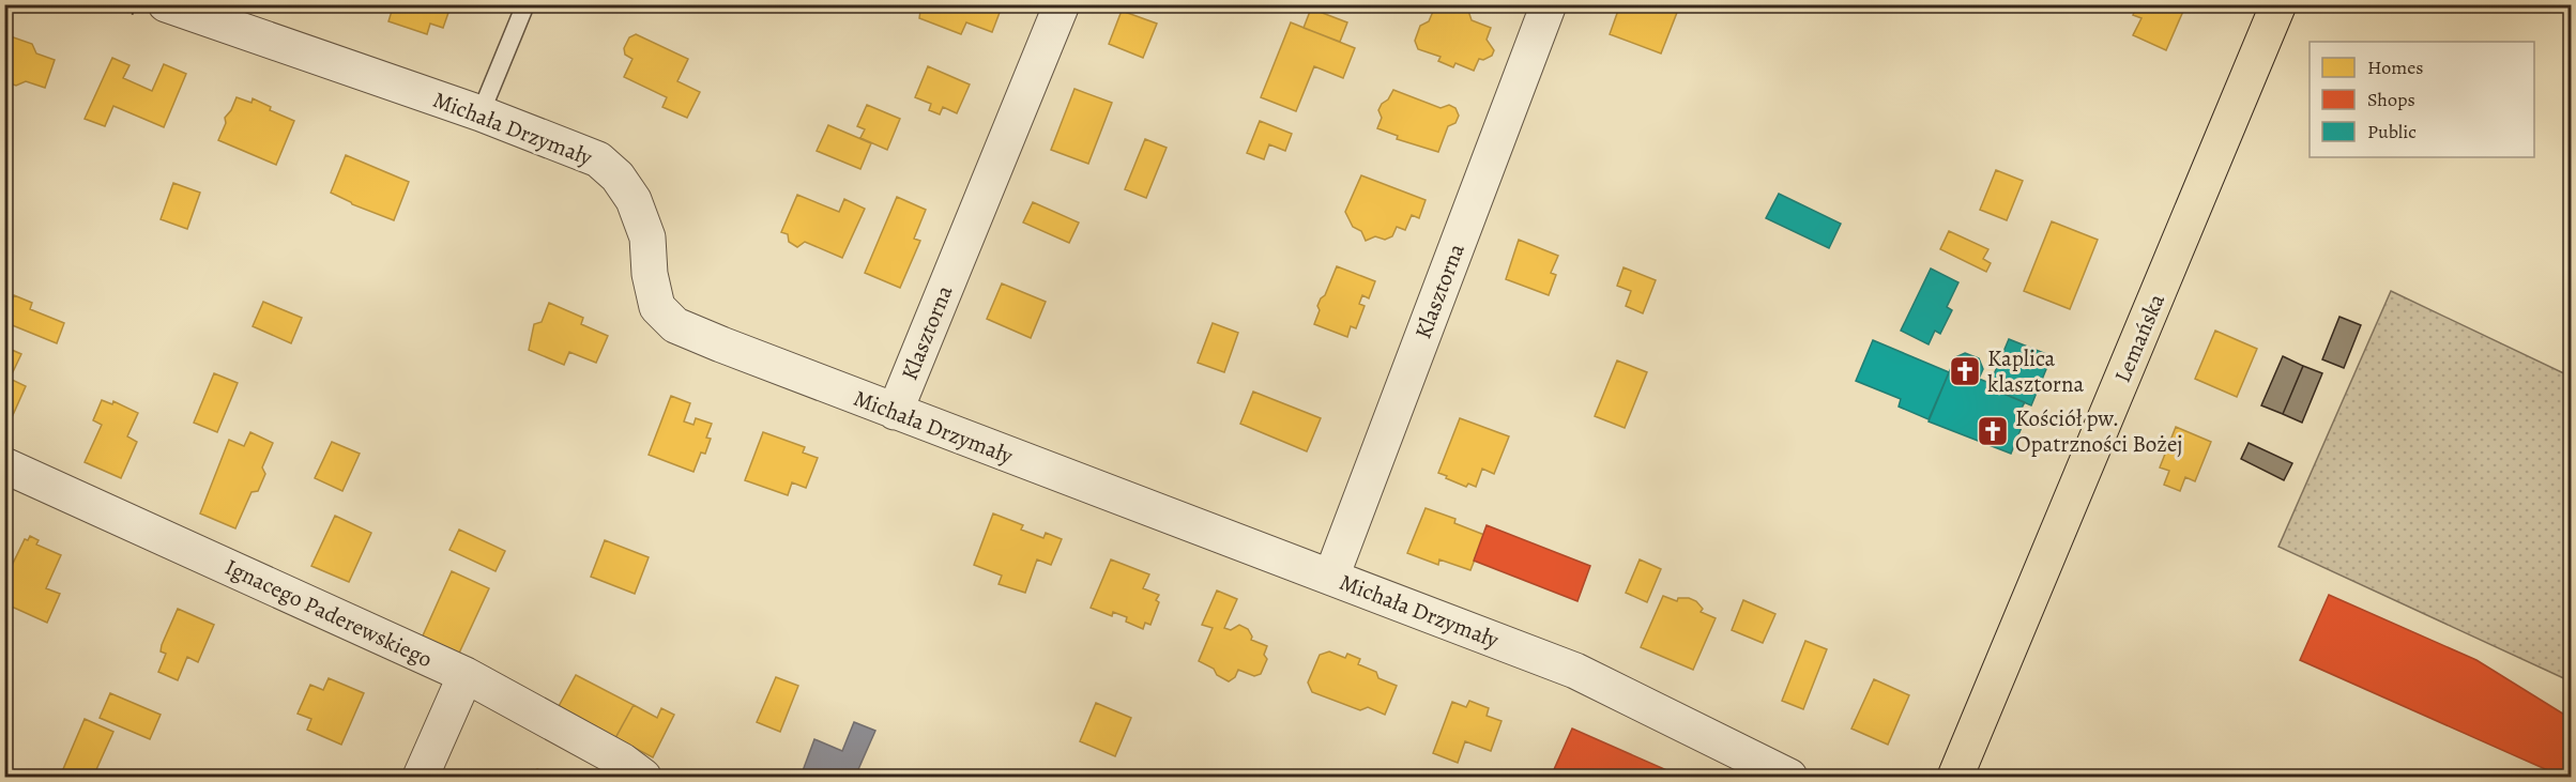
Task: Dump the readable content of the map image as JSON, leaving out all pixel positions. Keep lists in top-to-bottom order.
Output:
{
  "streets": {
    "main road": ["Lemańska"],
    "street": ["Michała Drzymały", "Klasztorna", "Ignacego Paderewskiego"]
  },
  "crossings": [
    ["Michała Drzymały", "Klasztorna"]
  ],
  "places": {
    "church": ["Kaplica klasztorna", "Kościół pw. Opatrzności Bożej"]
  },
  "legend": ["Homes", "Shops", "Public"]
}
